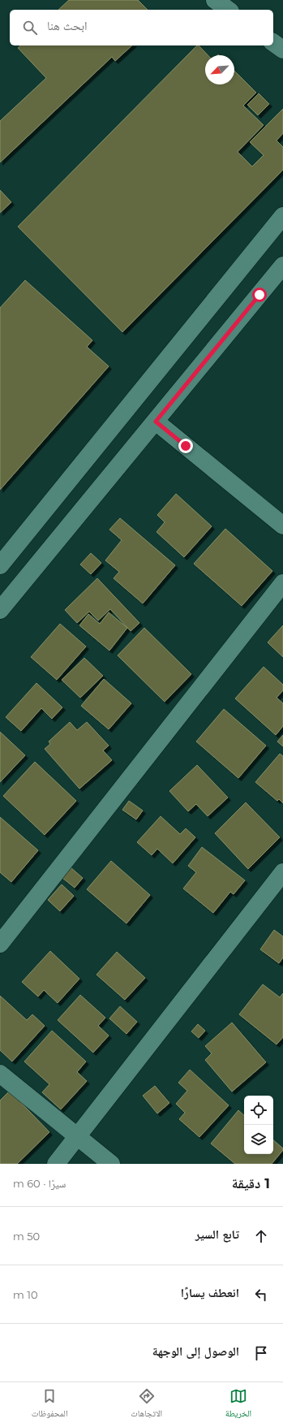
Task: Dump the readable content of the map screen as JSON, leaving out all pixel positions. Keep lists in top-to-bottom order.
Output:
{
  "north": "bottom left",
  "page": {
    "search": "ابحث هنا",
    "heading": ["1 دقيقة", "سيرًا · 60 m"],
    "list": [
      ["تابع السير", "50 m"],
      ["انعطف يسارًا", "10 m"],
      "الوصول إلى الوجهة"
    ],
    "nav": ["الخريطة", "الاتجاهات", "المحفوظات"]
  }
}
